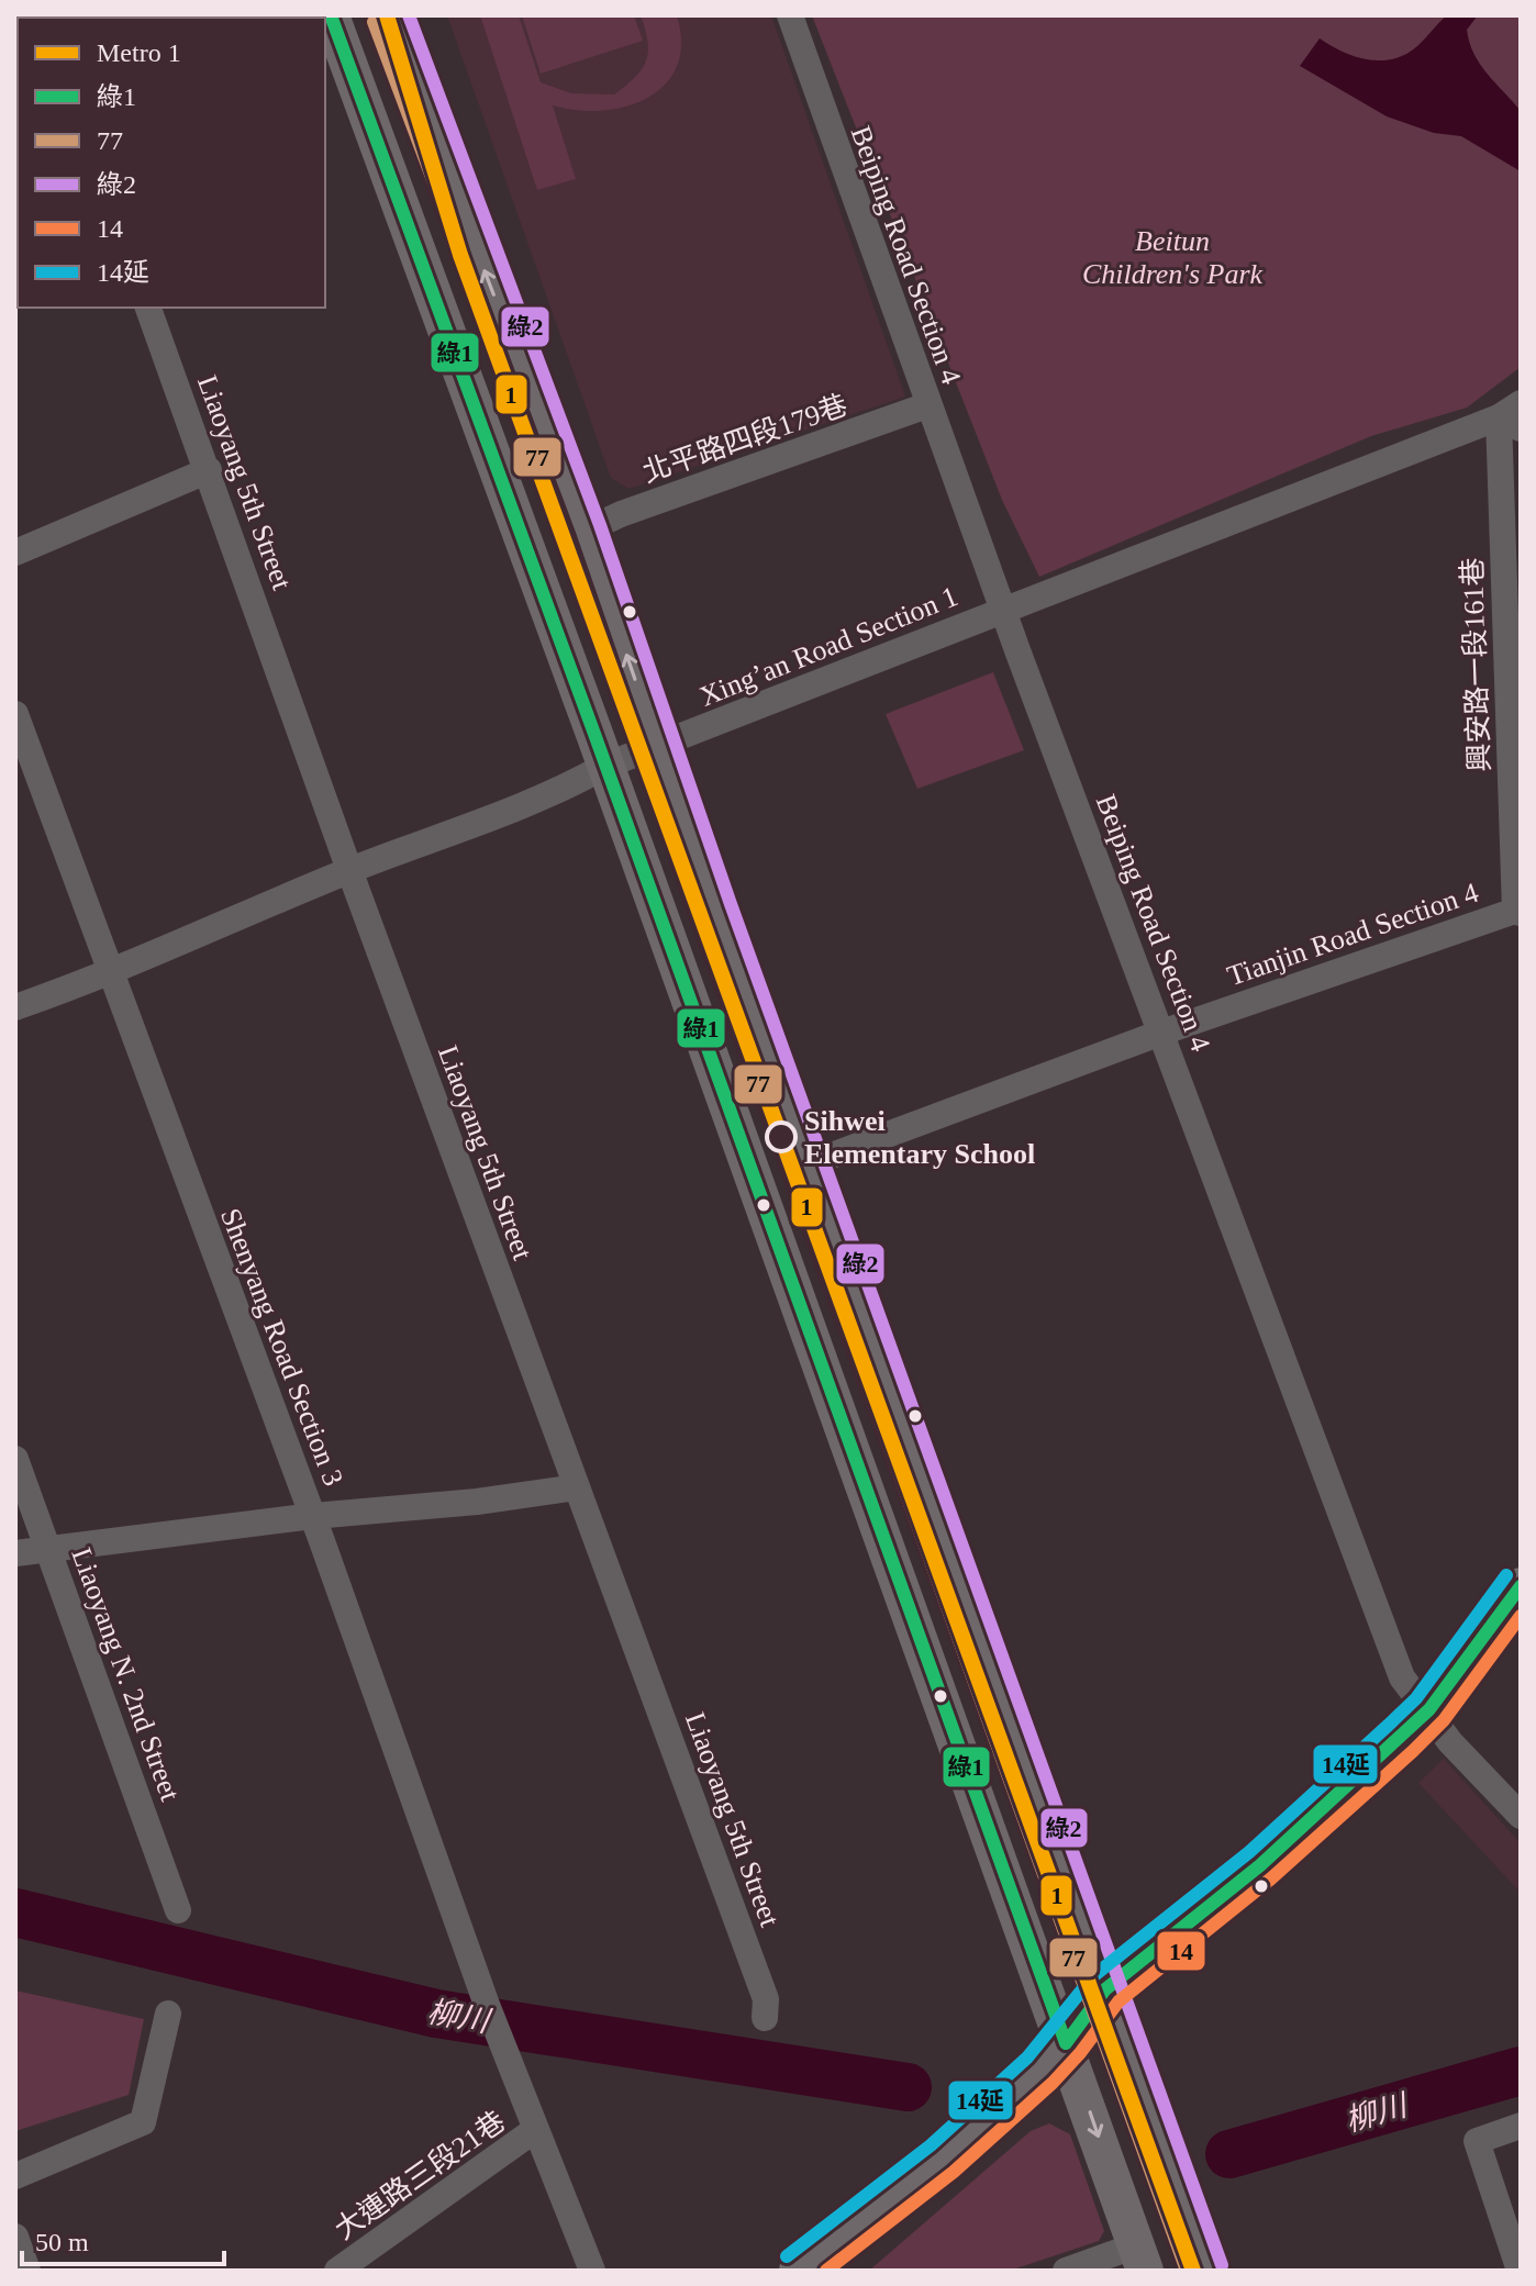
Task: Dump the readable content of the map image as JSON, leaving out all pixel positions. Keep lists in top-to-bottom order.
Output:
{
  "streets": {
    "street": [
      "Beiping Road Section 4",
      "北平路四段179巷",
      "Liaoyang 5th Street",
      "Xing’an Road Section 1",
      "興安路一段161巷",
      "Tianjin Road Section 4",
      "Shenyang Road Section 3",
      "Liaoyang N. 2nd Street",
      "大連路三段21巷"
    ]
  },
  "crossings": [
    ["Beiping Road Section 4", "北平路四段179巷"],
    ["Beiping Road Section 4", "Xing’an Road Section 1"],
    ["Beiping Road Section 4", "Tianjin Road Section 4"],
    ["Liaoyang 5th Street", "Xing’an Road Section 1"],
    ["Xing’an Road Section 1", "興安路一段161巷"],
    ["Xing’an Road Section 1", "Shenyang Road Section 3"],
    ["興安路一段161巷", "Tianjin Road Section 4"],
    ["Shenyang Road Section 3", "大連路三段21巷"]
  ],
  "water": ["柳川"],
  "parks": ["Beitun Children's Park"],
  "places": ["Sihwei Elementary School"],
  "lines": [
    "metro line 1",
    "transit line 綠1",
    "transit line 綠2",
    "transit line 77",
    "transit line 14延",
    "transit line 14"
  ],
  "legend": [
    "Metro 1",
    "綠1",
    "77",
    "綠2",
    "14",
    "14延"
  ],
  "scale_bar": "50 m"
}
